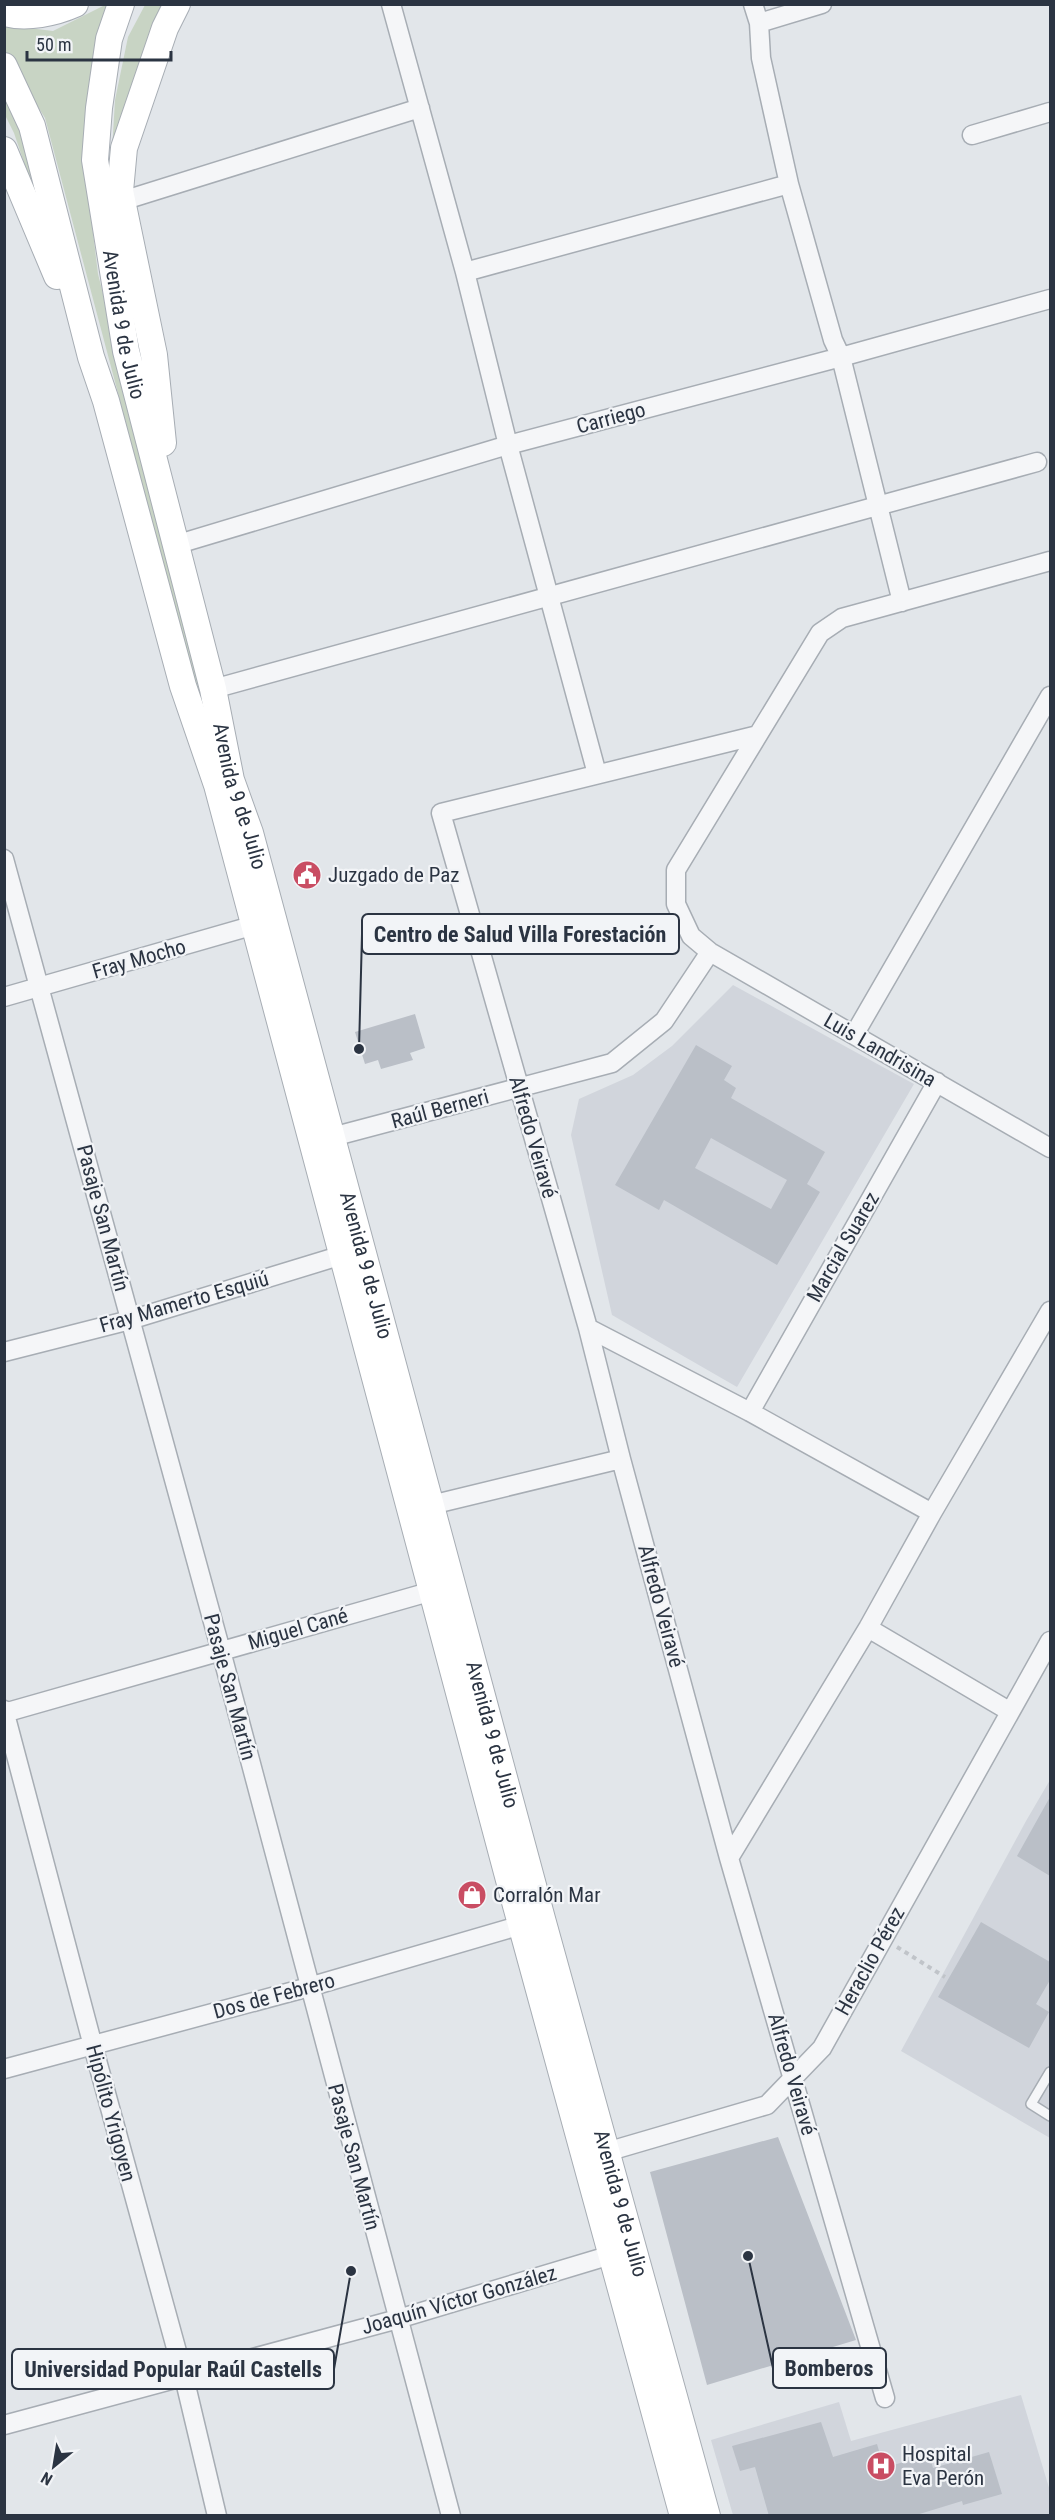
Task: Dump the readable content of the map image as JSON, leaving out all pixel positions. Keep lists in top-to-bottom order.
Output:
{
  "streets": {
    "main road": ["Avenida 9 de Julio"],
    "street": [
      "Carriego",
      "Fray Mocho",
      "Luis Landrisina",
      "Raúl Berneri",
      "Alfredo Veiravé",
      "Pasaje San Martín",
      "Marcial Suarez",
      "Fray Mamerto Esquiú",
      "Miguel Cané",
      "Heraclio Pérez",
      "Dos de Febrero",
      "Hipólito Yrigoyen",
      "Joaquín Víctor González"
    ]
  },
  "crossings": [
    ["Avenida 9 de Julio", "Carriego"],
    ["Avenida 9 de Julio", "Fray Mocho"],
    ["Avenida 9 de Julio", "Raúl Berneri"],
    ["Avenida 9 de Julio", "Fray Mamerto Esquiú"],
    ["Avenida 9 de Julio", "Miguel Cané"],
    ["Avenida 9 de Julio", "Heraclio Pérez"],
    ["Avenida 9 de Julio", "Dos de Febrero"],
    ["Avenida 9 de Julio", "Joaquín Víctor González"],
    ["Fray Mocho", "Pasaje San Martín"],
    ["Luis Landrisina", "Raúl Berneri"],
    ["Luis Landrisina", "Marcial Suarez"],
    ["Raúl Berneri", "Alfredo Veiravé"],
    ["Alfredo Veiravé", "Heraclio Pérez"],
    ["Pasaje San Martín", "Fray Mamerto Esquiú"],
    ["Pasaje San Martín", "Miguel Cané"],
    ["Pasaje San Martín", "Dos de Febrero"],
    ["Pasaje San Martín", "Joaquín Víctor González"],
    ["Miguel Cané", "Hipólito Yrigoyen"],
    ["Dos de Febrero", "Hipólito Yrigoyen"],
    ["Hipólito Yrigoyen", "Joaquín Víctor González"]
  ],
  "places": {
    "public building": ["Juzgado de Paz"],
    "other": ["Centro de Salud Villa Forestación", "Bomberos", "Universidad Popular Raúl Castells"],
    "shop": ["Corralón Mar"],
    "hospital": ["Hospital Eva Perón"]
  },
  "scale_bar": "50 m",
  "north": "bottom left"
}
